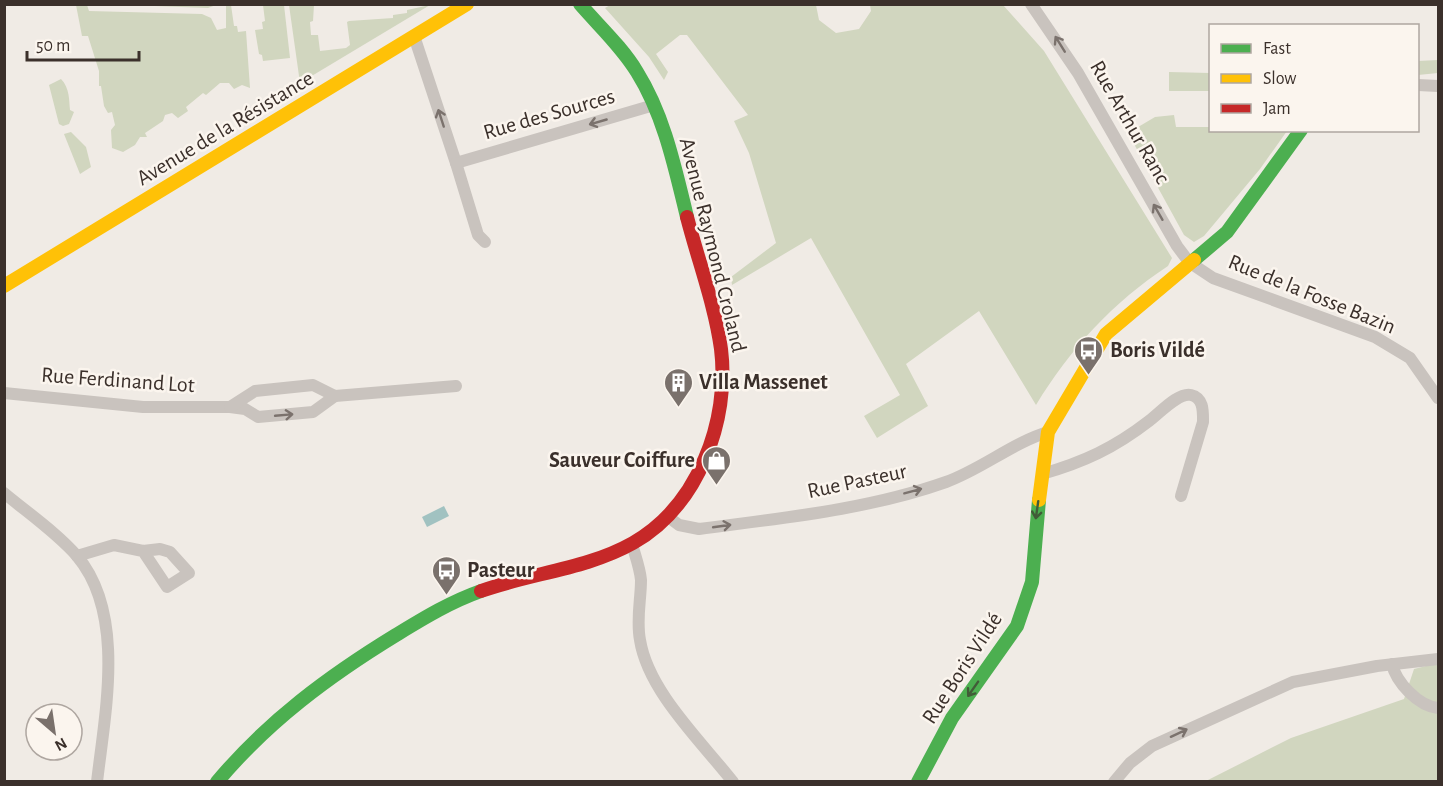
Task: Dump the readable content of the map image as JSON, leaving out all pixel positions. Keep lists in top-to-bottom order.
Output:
{
  "streets": {
    "main road": ["Avenue de la Résistance", "Avenue Raymond Croland", "Rue Boris Vildé"],
    "street": [
      "Rue des Sources",
      "Rue Arthur Ranc",
      "Rue de la Fosse Bazin",
      "Rue Ferdinand Lot",
      "Rue Pasteur"
    ]
  },
  "crossings": [
    ["Rue des Sources", "Avenue Raymond Croland"],
    ["Rue Arthur Ranc", "Rue de la Fosse Bazin"],
    ["Avenue Raymond Croland", "Rue Pasteur"],
    ["Rue Pasteur", "Rue Boris Vildé"]
  ],
  "one_way": [
    "Rue des Sources",
    "Rue Arthur Ranc",
    "Rue Pasteur",
    "Rue Boris Vildé"
  ],
  "places": {
    "bus stop": ["Boris Vildé", "Pasteur"],
    "building": ["Villa Massenet"],
    "shop": ["Sauveur Coiffure"]
  },
  "legend": ["Fast", "Slow", "Jam"],
  "scale_bar": "50 m",
  "north": "bottom right"
}
